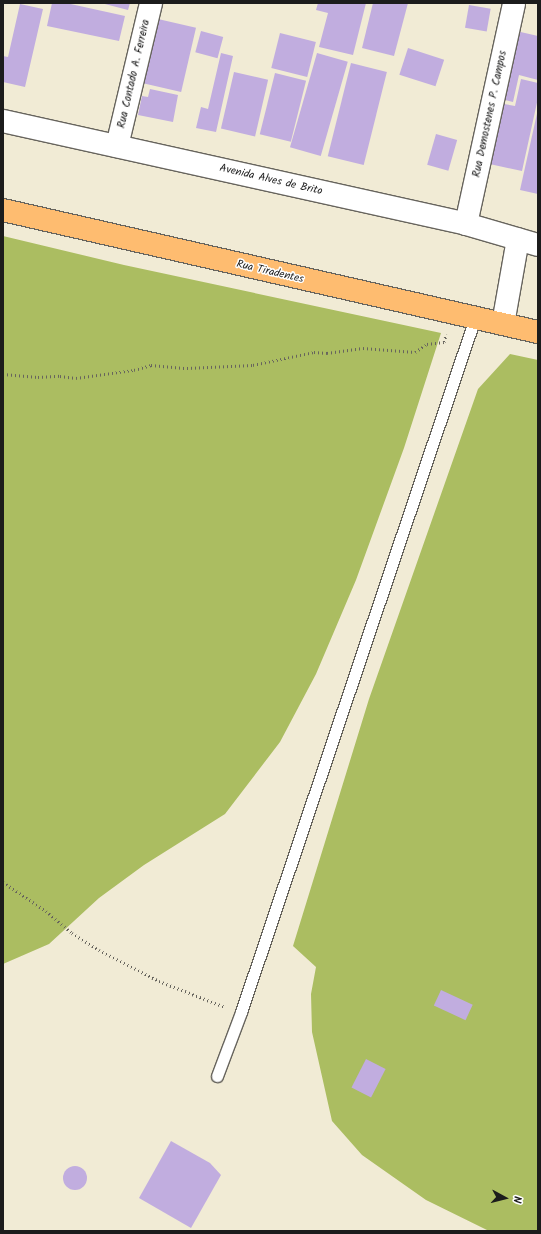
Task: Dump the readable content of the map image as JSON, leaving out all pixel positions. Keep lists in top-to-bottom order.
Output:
{
  "streets": {
    "main road": ["Rua Tiradentes"],
    "street": ["Rua Contado A. Ferreira", "Rua Demostenes P. Campos", "Avenida Alves de Brito"]
  },
  "crossings": [
    ["Rua Contado A. Ferreira", "Avenida Alves de Brito"],
    ["Rua Demostenes P. Campos", "Avenida Alves de Brito"]
  ],
  "north": "right"
}
